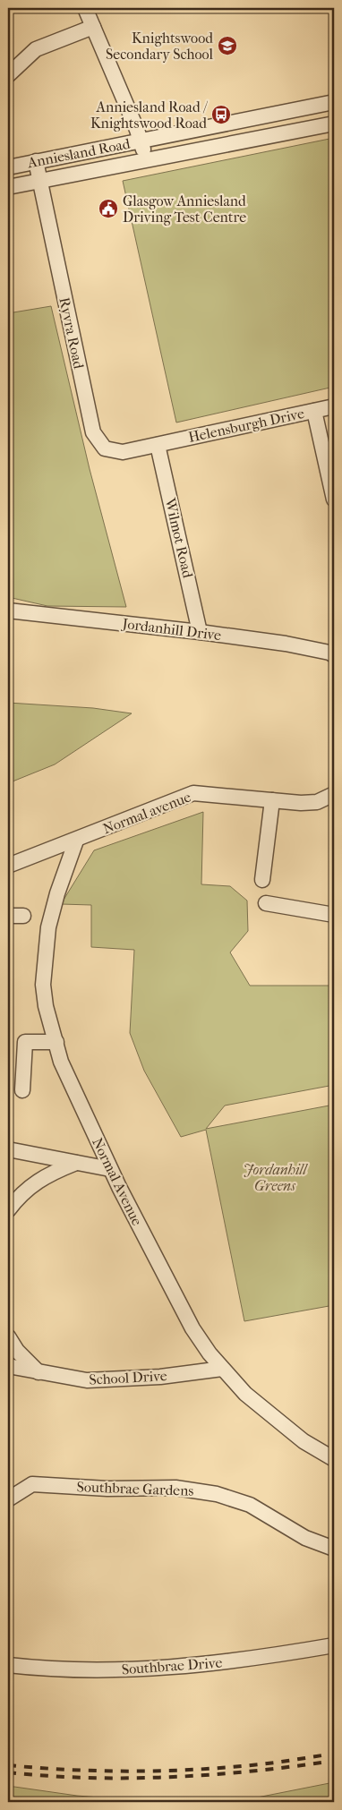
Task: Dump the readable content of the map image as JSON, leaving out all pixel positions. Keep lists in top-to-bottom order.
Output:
{
  "streets": {
    "street": [
      "Anniesland Road",
      "Ryvra Road",
      "Helensburgh Drive",
      "Wilmot Road",
      "Jordanhill Drive",
      "Normal avenue",
      "Normal Avenue",
      "School Drive",
      "Southbrae Gardens",
      "Southbrae Drive"
    ]
  },
  "crossings": [
    ["Anniesland Road", "Ryvra Road"],
    ["Ryvra Road", "Helensburgh Drive"],
    ["Ryvra Road", "Wilmot Road"],
    ["Helensburgh Drive", "Wilmot Road"],
    ["Wilmot Road", "Jordanhill Drive"],
    ["Normal avenue", "Normal Avenue"],
    ["Normal Avenue", "School Drive"]
  ],
  "parks": ["Jordanhill Greens"],
  "places": {
    "school or university": ["Knightswood Secondary School"],
    "bus stop": ["Anniesland Road / Knightswood Road"],
    "public building": ["Glasgow Anniesland Driving Test Centre"]
  }
}
